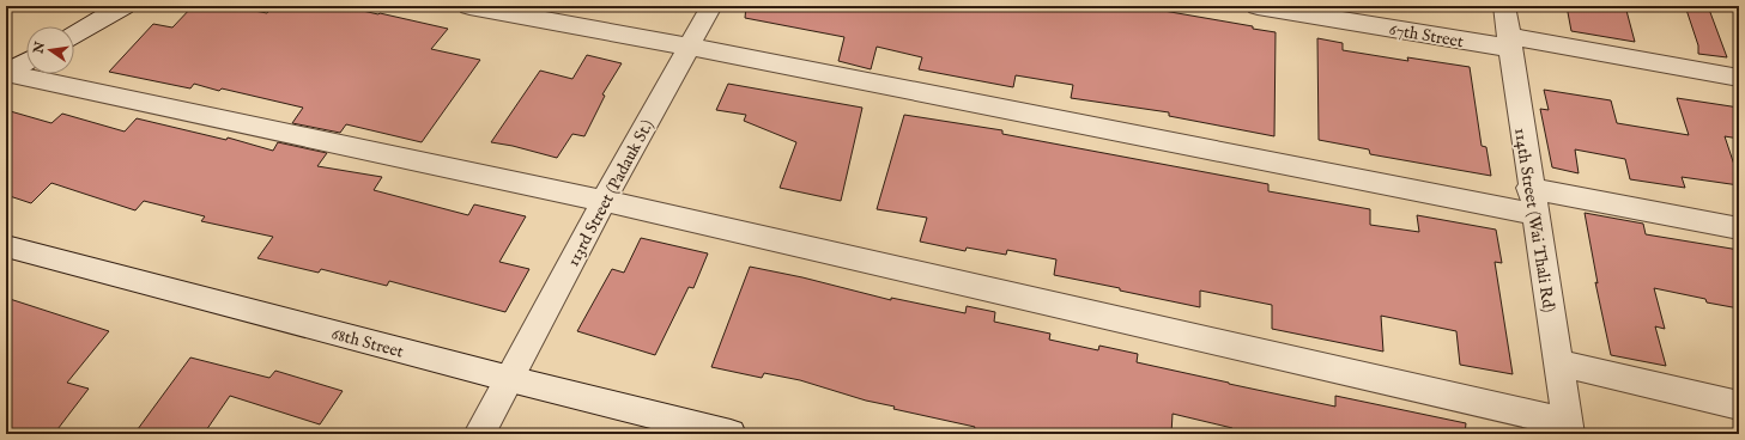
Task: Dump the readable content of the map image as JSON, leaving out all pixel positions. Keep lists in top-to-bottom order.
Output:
{
  "streets": {
    "street": [
      "67th Street",
      "113rd Street (Padauk St.)",
      "114th Street (Wai Thali Rd)",
      "68th Street"
    ]
  },
  "crossings": [
    ["67th Street", "114th Street (Wai Thali Rd)"],
    ["113rd Street (Padauk St.)", "68th Street"]
  ],
  "north": "left"
}
